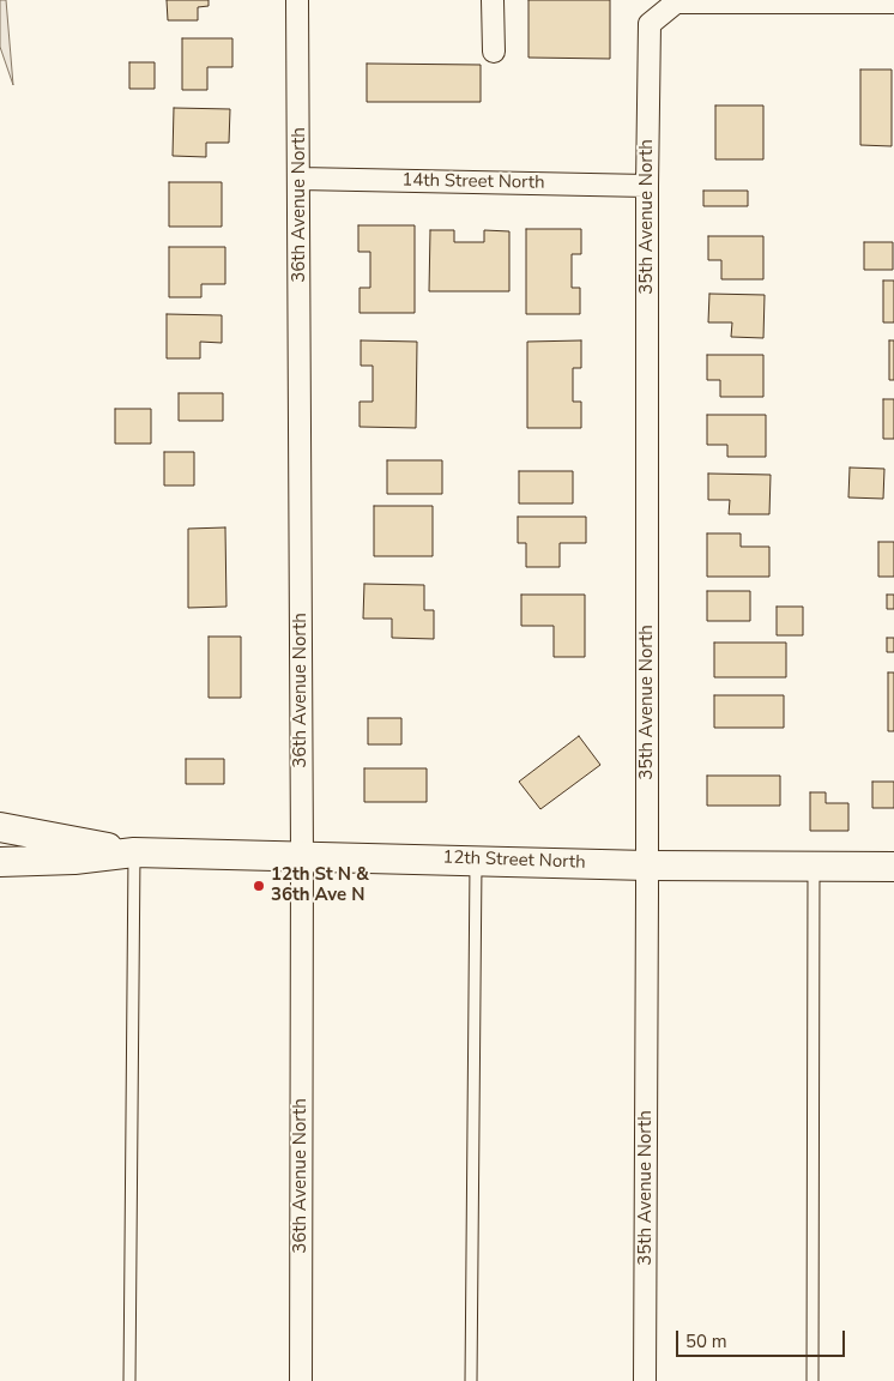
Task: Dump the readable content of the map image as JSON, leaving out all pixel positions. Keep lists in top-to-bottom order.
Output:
{
  "streets": {
    "street": [
      "14th Street North",
      "36th Avenue North",
      "35th Avenue North",
      "12th Street North"
    ]
  },
  "crossings": [
    ["14th Street North", "36th Avenue North"],
    ["14th Street North", "35th Avenue North"],
    ["36th Avenue North", "12th Street North"],
    ["35th Avenue North", "12th Street North"]
  ],
  "places": ["12th St N & 36th Ave N"],
  "scale_bar": "50 m"
}
